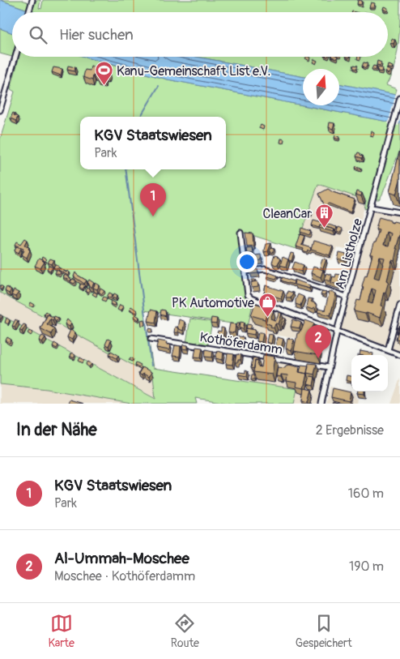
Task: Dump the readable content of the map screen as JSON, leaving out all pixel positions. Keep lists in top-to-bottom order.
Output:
{
  "streets": {
    "street": ["Am Listholze", "Kothöferdamm"]
  },
  "crossings": [
    ["Am Listholze", "Kothöferdamm"]
  ],
  "places": {
    "sports": ["Kanu-Gemeinschaft List e.V."],
    "building": ["CleanCar"],
    "shop": ["PK Automotive"]
  },
  "north": "top",
  "page": {
    "search": "Hier suchen",
    "popup": ["KGV Staatswiesen", "Park"],
    "pins": ["1", "2"],
    "heading": ["In der Nähe", "2 Ergebnisse"],
    "list": [
      {
        "mark": "1",
        "name": "KGV Staatswiesen",
        "note": "Park",
        "value": "160 m"
      },
      {
        "mark": "2",
        "name": "Al-Ummah-Moschee",
        "note": "Moschee · Kothöferdamm",
        "value": "190 m"
      }
    ],
    "nav": ["Karte", "Route", "Gespeichert"]
  }
}
